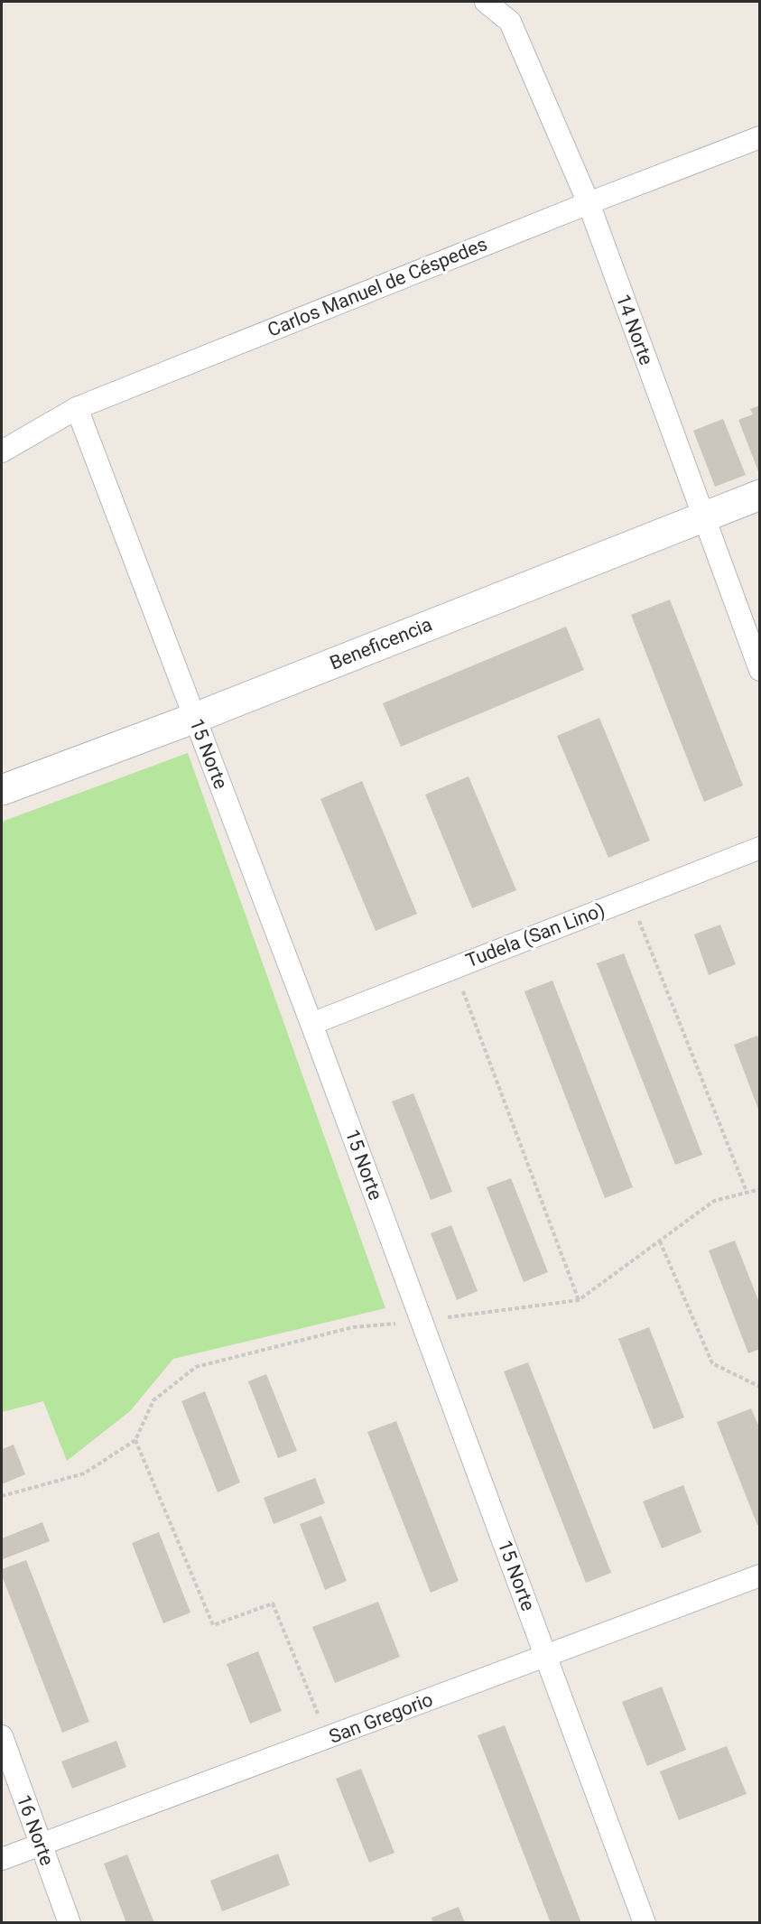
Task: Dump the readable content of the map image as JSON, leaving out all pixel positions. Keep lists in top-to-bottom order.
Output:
{
  "streets": {
    "main road": ["Beneficencia"],
    "street": [
      "Carlos Manuel de Céspedes",
      "14 Norte",
      "15 Norte",
      "Tudela (San Lino)",
      "San Gregorio",
      "16 Norte"
    ]
  },
  "crossings": [
    ["Carlos Manuel de Céspedes", "14 Norte"],
    ["Carlos Manuel de Céspedes", "15 Norte"],
    ["14 Norte", "Beneficencia"],
    ["Beneficencia", "15 Norte"],
    ["15 Norte", "Tudela (San Lino)"],
    ["15 Norte", "San Gregorio"],
    ["San Gregorio", "16 Norte"]
  ]
}
